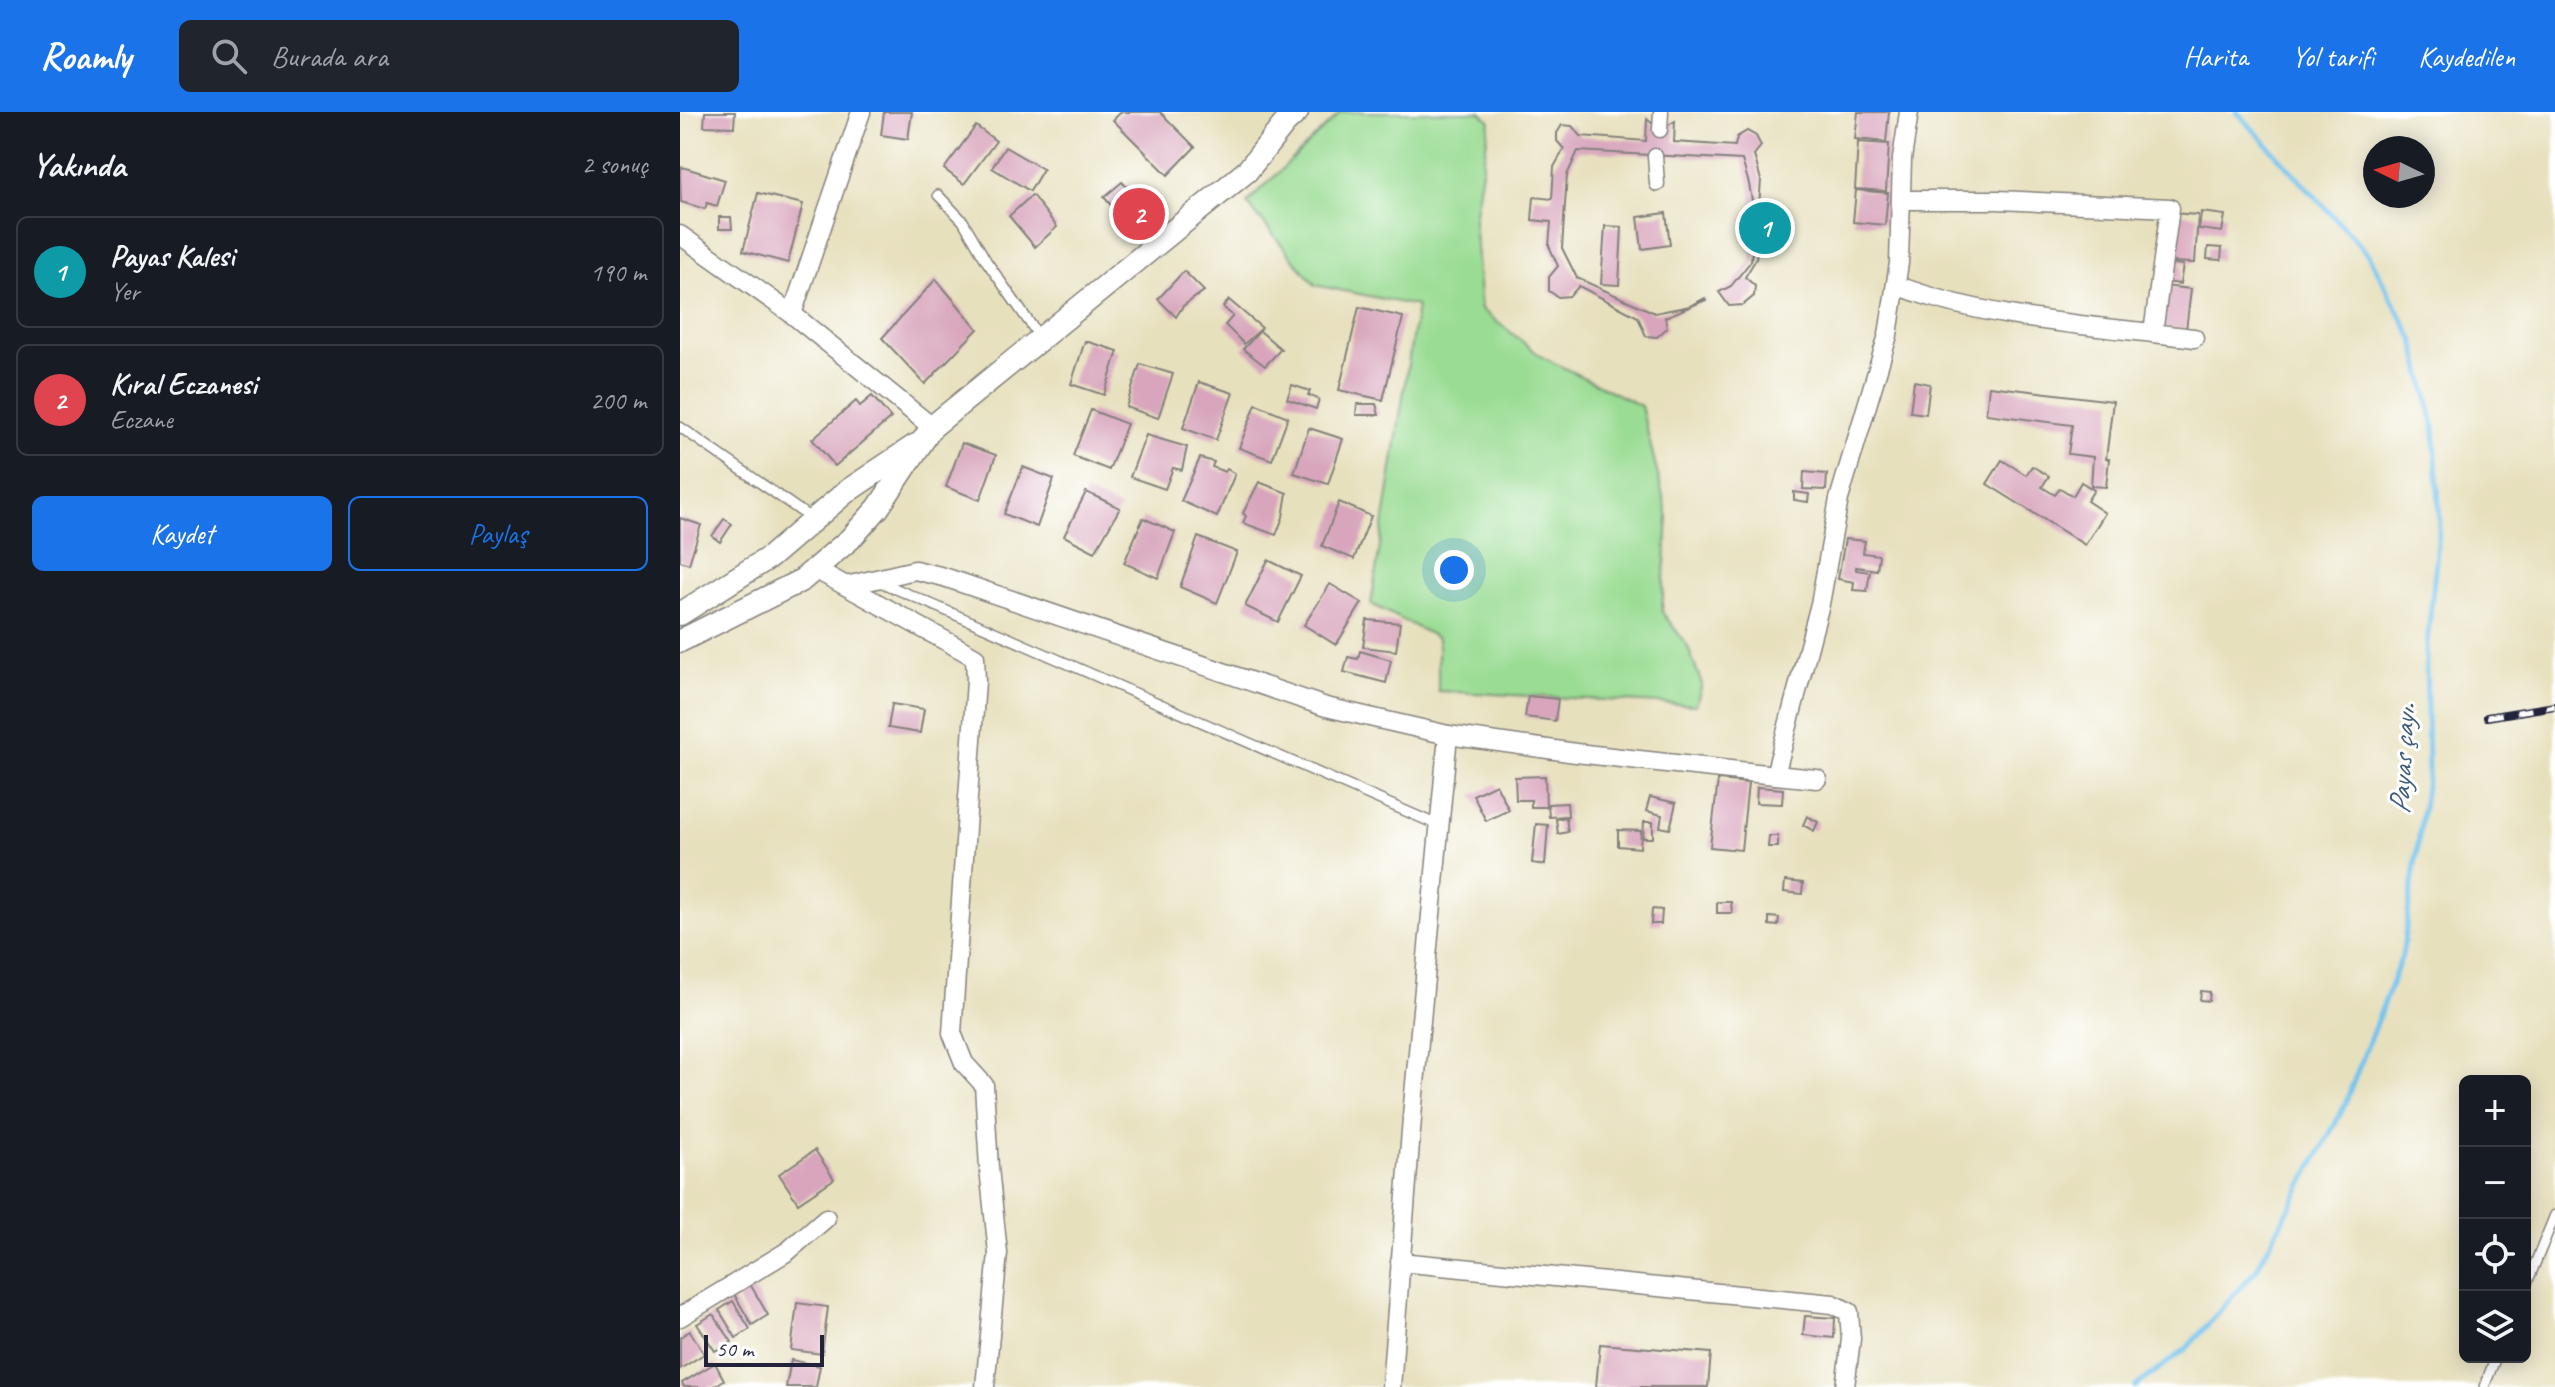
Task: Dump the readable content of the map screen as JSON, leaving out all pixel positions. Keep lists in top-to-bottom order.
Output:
{
  "water": ["Payas çayı."],
  "scale_bar": "50 m",
  "north": "left",
  "page": {
    "header": "Roamly",
    "search": "Burada ara",
    "nav": ["Harita", "Yol tarifi", "Kaydedilen"],
    "heading": ["Yakında", "2 sonuç"],
    "pins": ["2", "1"],
    "list": [
      {
        "mark": "1",
        "name": "Payas Kalesi",
        "note": "Yer",
        "value": "190 m"
      },
      {
        "mark": "2",
        "name": "Kıral Eczanesi",
        "note": "Eczane",
        "value": "200 m"
      }
    ],
    "buttons": ["Kaydet", "Paylaş"],
    "map_buttons": ["+", "−"],
    "scale": "50 m"
  }
}
